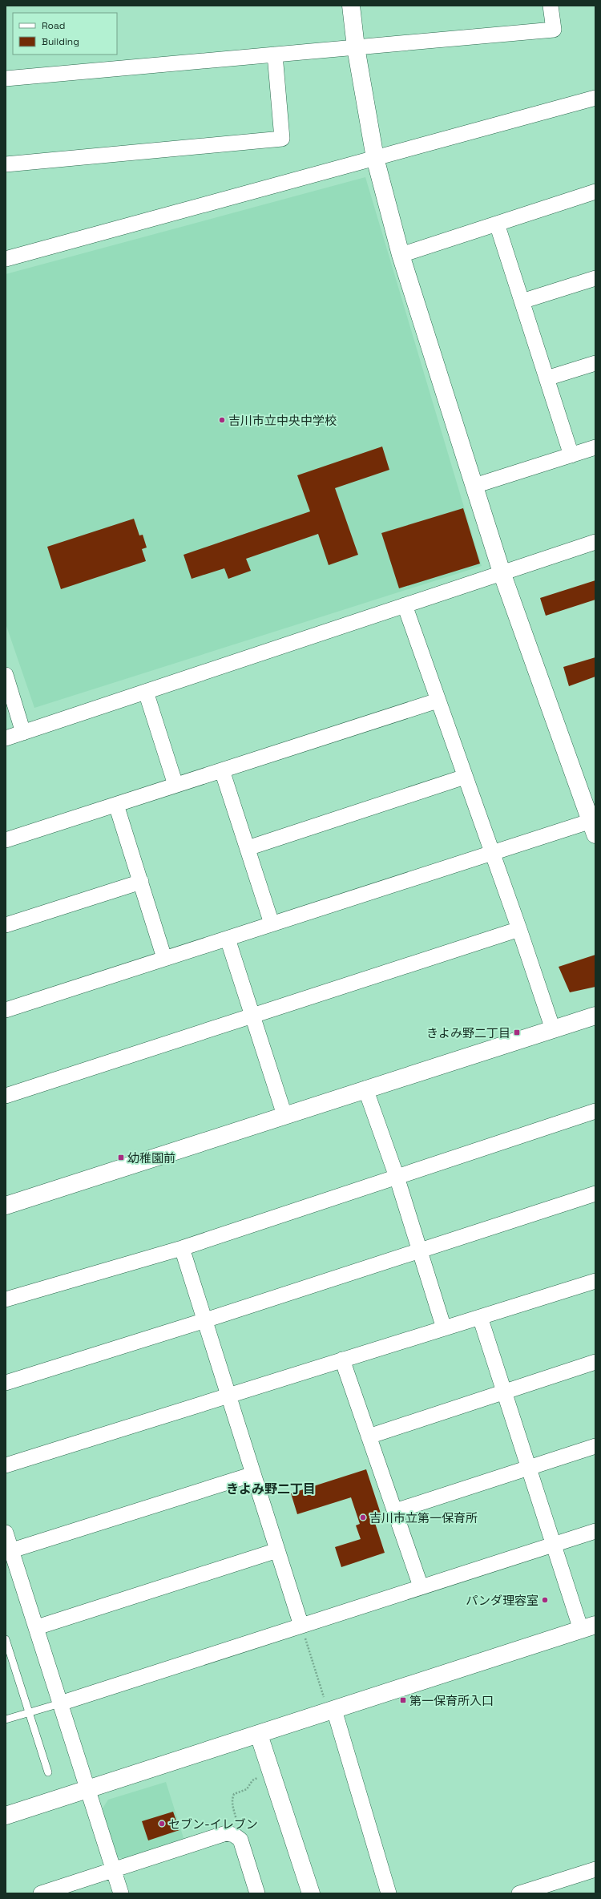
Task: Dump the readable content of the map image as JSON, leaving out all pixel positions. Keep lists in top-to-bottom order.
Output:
{
  "districts": ["きよみ野二丁目"],
  "places": {
    "other": [
      "吉川市立中央中学校",
      "吉川市立第一保育所",
      "パンダ理容室",
      "セブン-イレブン"
    ],
    "transit": ["きよみ野二丁目", "幼稚園前", "第一保育所入口"]
  },
  "legend": ["Road", "Building"]
}
